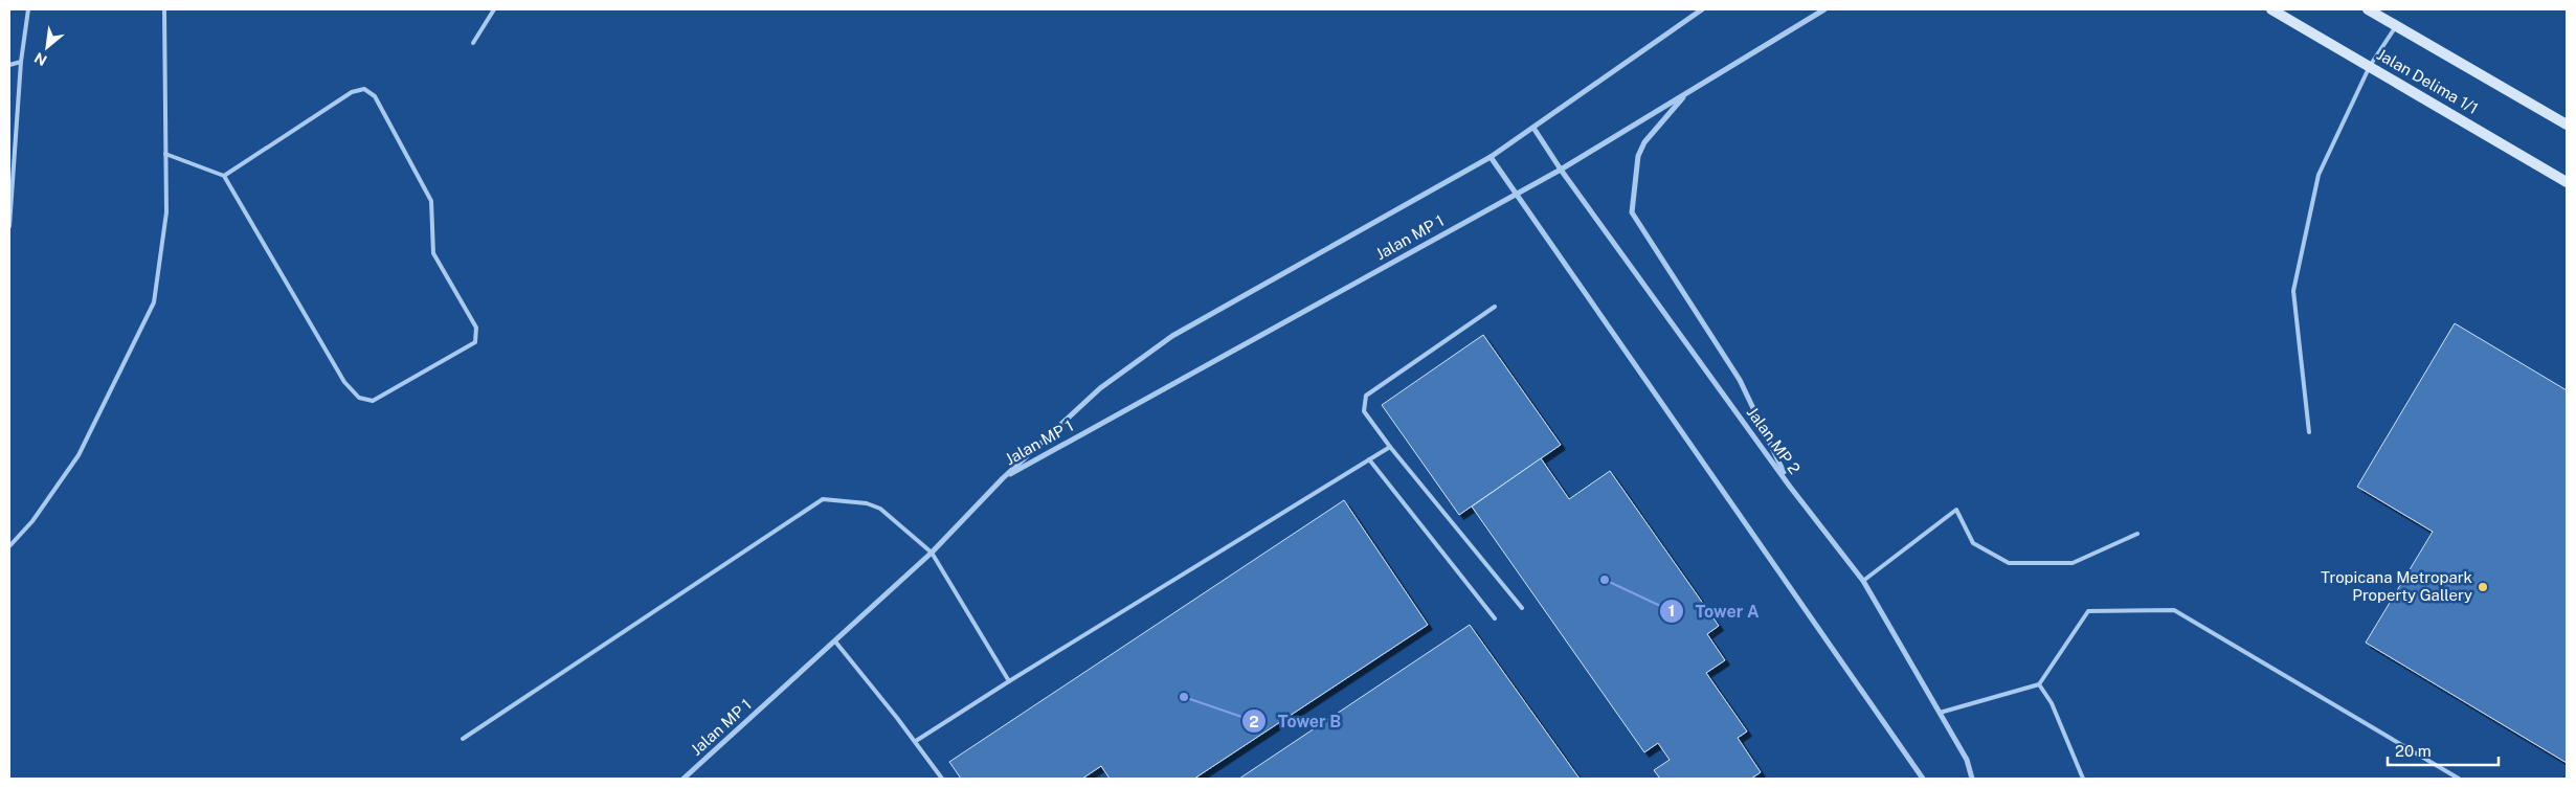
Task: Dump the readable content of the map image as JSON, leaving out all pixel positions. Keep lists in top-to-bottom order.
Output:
{
  "streets": {
    "street": ["Jalan Delima 1/1", "Jalan MP 1", "Jalan MP 2"]
  },
  "crossings": [
    ["Jalan MP 1", "Jalan MP 2"]
  ],
  "places": ["Tower A", "Tropicana Metropark Property Gallery", "Tower B"],
  "scale_bar": "20 m",
  "north": "bottom left"
}
